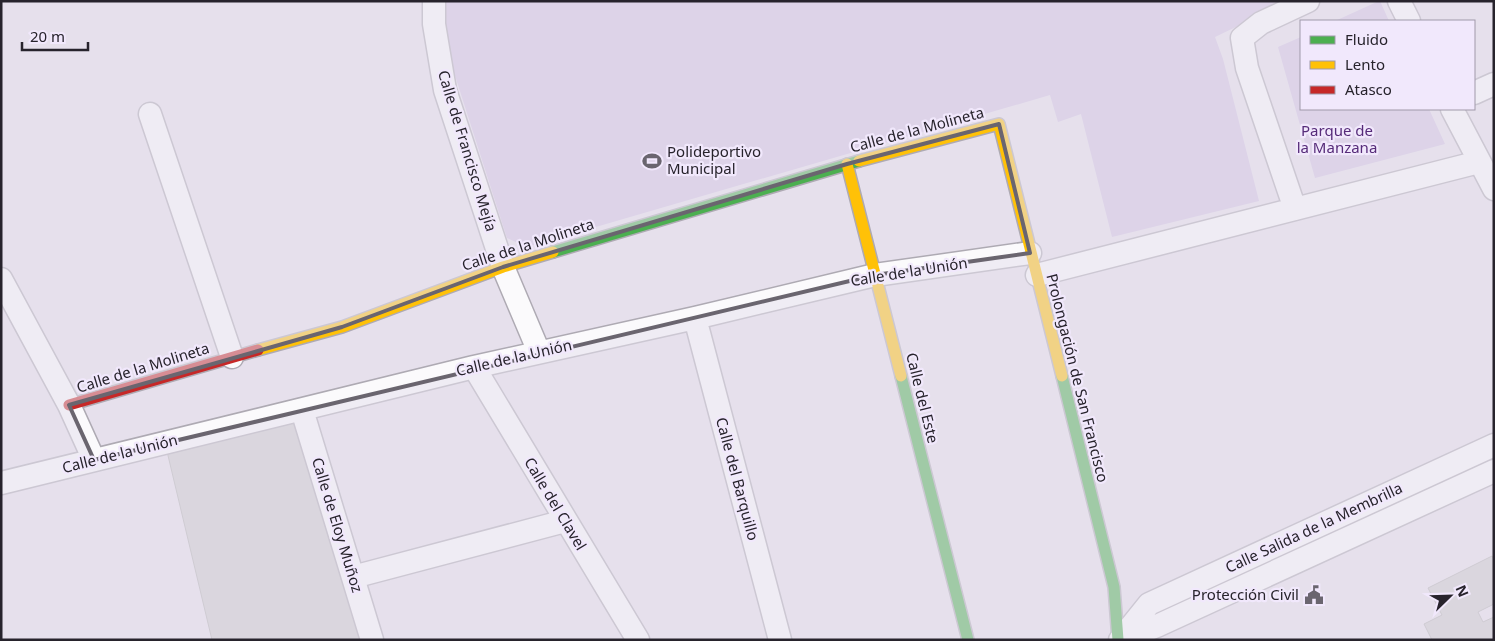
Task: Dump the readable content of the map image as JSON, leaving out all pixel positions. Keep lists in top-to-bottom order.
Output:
{
  "streets": {
    "street": [
      "Calle de la Molineta",
      "Calle de Francisco Mejía",
      "Calle de la Unión",
      "Prolongación de San Francisco",
      "Calle del Este",
      "Calle del Barquillo",
      "Calle del Clavel",
      "Calle de Eloy Muñoz",
      "Calle Salida de la Membrilla"
    ]
  },
  "crossings": [
    ["Calle de la Molineta", "Calle de Francisco Mejía"],
    ["Calle de la Molineta", "Prolongación de San Francisco"],
    ["Calle de la Molineta", "Calle del Este"],
    ["Calle de Francisco Mejía", "Calle de la Unión"],
    ["Calle de la Unión", "Prolongación de San Francisco"],
    ["Calle de la Unión", "Calle del Este"],
    ["Calle de la Unión", "Calle del Barquillo"],
    ["Calle de la Unión", "Calle del Clavel"],
    ["Calle de la Unión", "Calle de Eloy Muñoz"],
    ["Prolongación de San Francisco", "Calle Salida de la Membrilla"]
  ],
  "parks": ["Parque de la Manzana"],
  "places": {
    "sports": ["Polideportivo Municipal"],
    "public building": ["Protección Civil"]
  },
  "legend": ["Fluido", "Lento", "Atasco"],
  "scale_bar": "20 m",
  "north": "top right"
}
